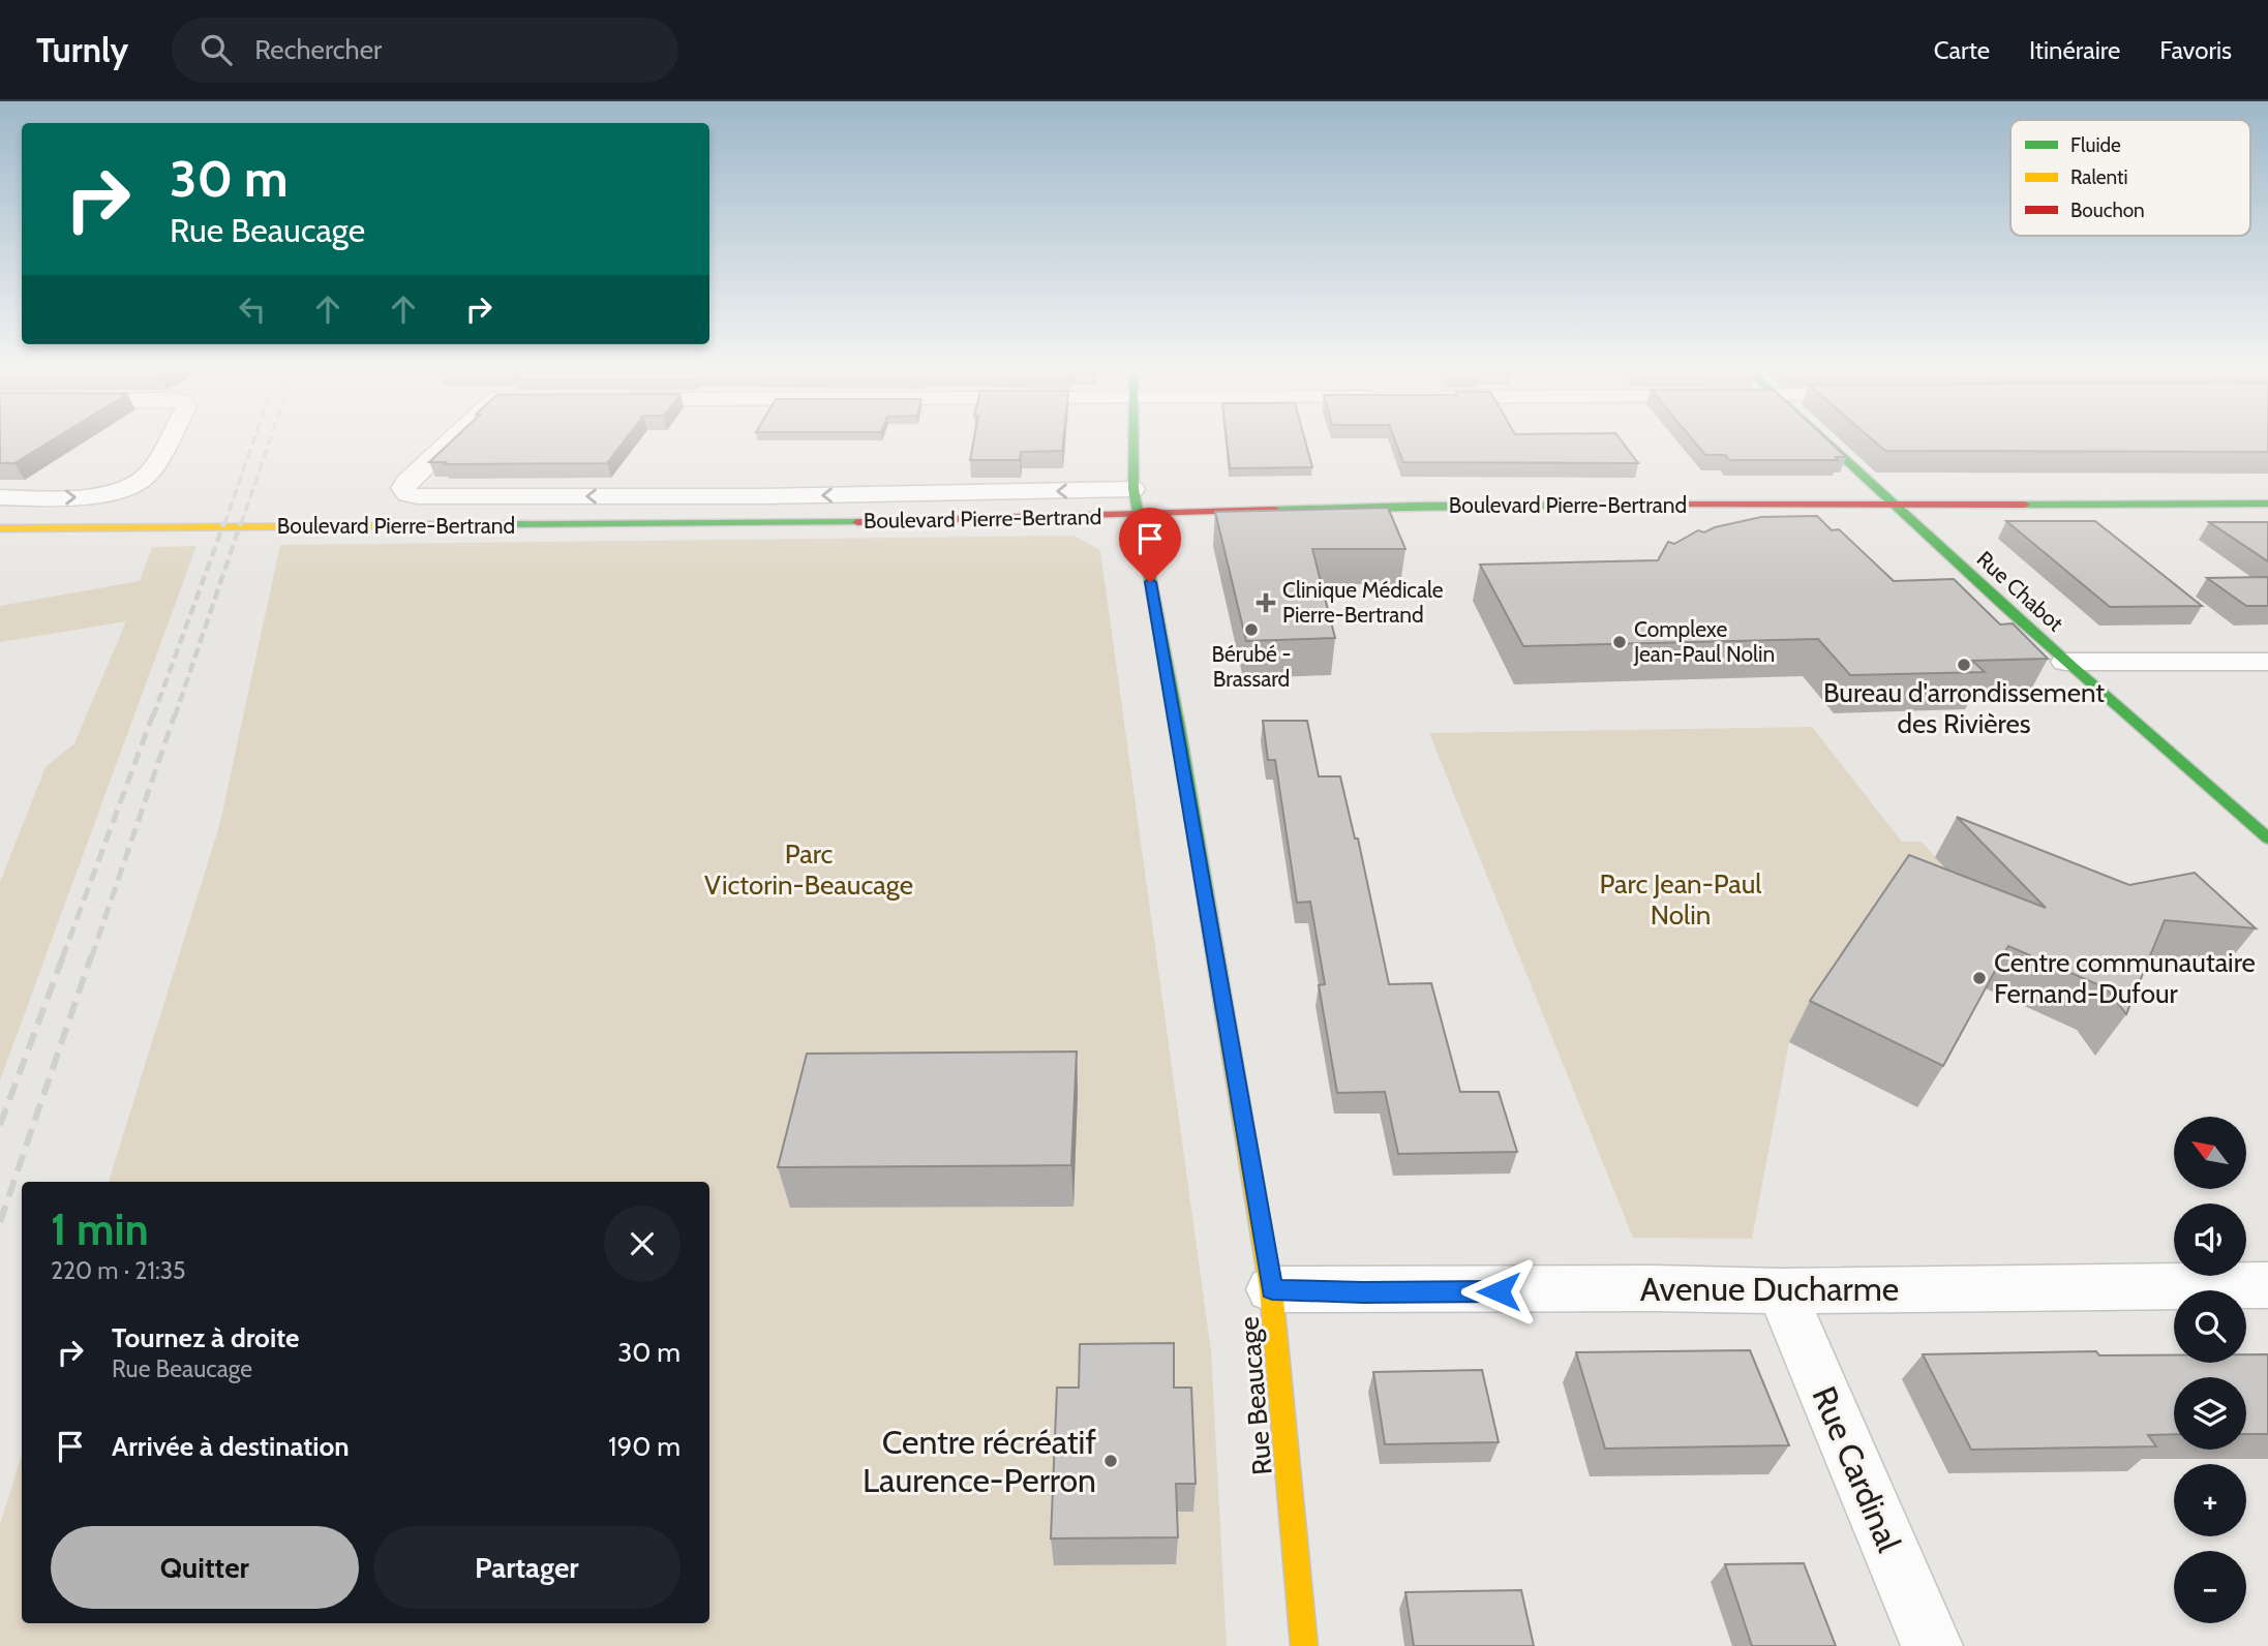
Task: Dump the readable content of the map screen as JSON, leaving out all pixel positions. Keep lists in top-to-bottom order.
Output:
{
  "streets": {
    "street": [
      "Boulevard Pierre-Bertrand",
      "Rue Chabot",
      "Avenue Ducharme",
      "Rue Beaucage",
      "Rue Cardinal"
    ]
  },
  "crossings": [
    ["Boulevard Pierre-Bertrand", "Rue Chabot"],
    ["Boulevard Pierre-Bertrand", "Rue Beaucage"],
    ["Avenue Ducharme", "Rue Beaucage"],
    ["Avenue Ducharme", "Rue Cardinal"]
  ],
  "parks": ["Parc Victorin-Beaucage", "Parc Jean-Paul Nolin"],
  "places": {
    "health": ["Clinique Médicale Pierre-Bertrand"],
    "other": [
      "Bérubé - Brassard",
      "Complexe Jean-Paul Nolin",
      "Bureau d'arrondissement des Rivières",
      "Centre communautaire Fernand-Dufour",
      "Centre récréatif Laurence-Perron"
    ]
  },
  "legend": ["Fluide", "Ralenti", "Bouchon"],
  "north": "top left",
  "page": {
    "header": "Turnly",
    "search": "Rechercher",
    "nav": ["Carte", "Itinéraire", "Favoris"],
    "turn": ["30 m", "Rue Beaucage"],
    "map_buttons": ["+", "−"],
    "heading": ["1 min", "220 m · 21:35"],
    "list": [
      {
        "name": "Tournez à droite",
        "note": "Rue Beaucage",
        "value": "30 m"
      },
      {
        "name": "Arrivée à destination",
        "value": "190 m"
      }
    ],
    "buttons": ["Quitter", "Partager"]
  }
}
